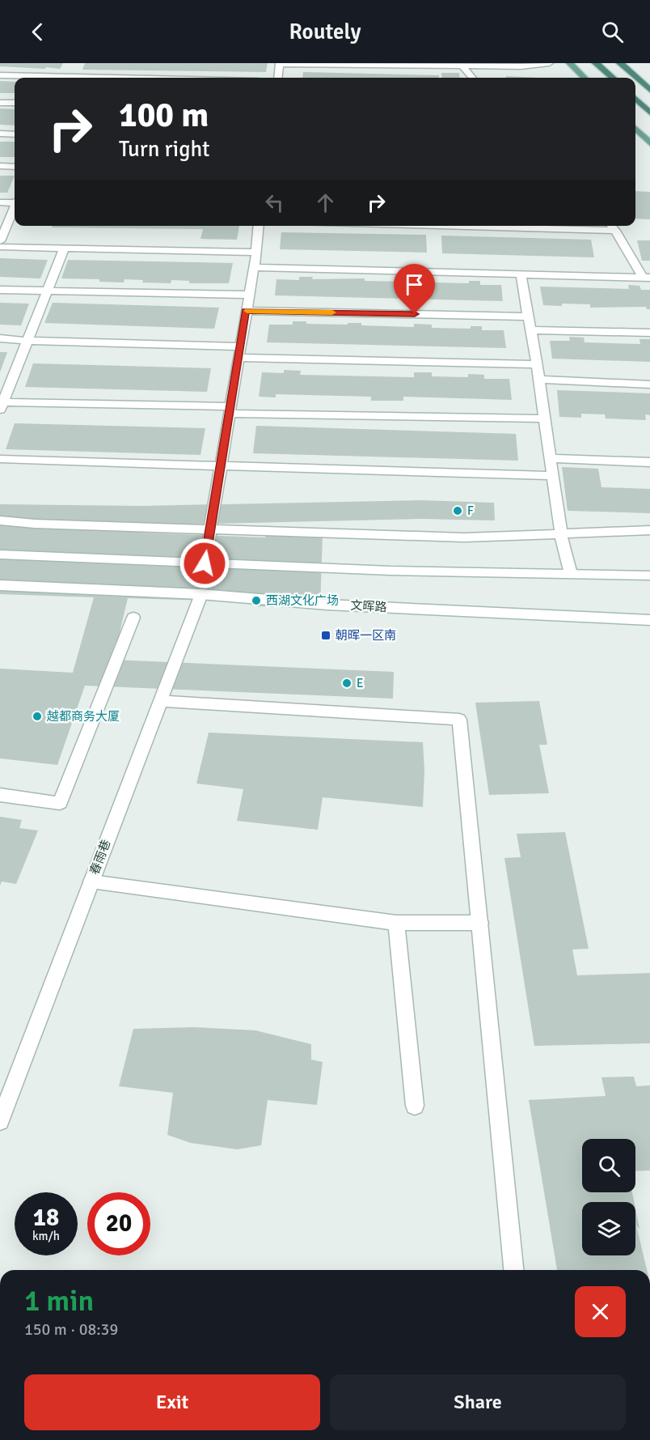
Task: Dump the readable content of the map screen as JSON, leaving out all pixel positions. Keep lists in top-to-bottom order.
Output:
{
  "streets": {
    "main road": ["文晖路", "春雨巷"]
  },
  "crossings": [
    ["文晖路", "春雨巷"]
  ],
  "places": {
    "other": [
      "F",
      "西湖文化广场",
      "E",
      "越都商务大厦"
    ],
    "transit": ["朝晖一区南"]
  },
  "page": {
    "header": "Routely",
    "turn": ["100 m", "Turn right"],
    "speed": "18 km/h",
    "limit": "20",
    "heading": ["1 min", "150 m · 08:39"],
    "buttons": ["Exit", "Share"]
  }
}
